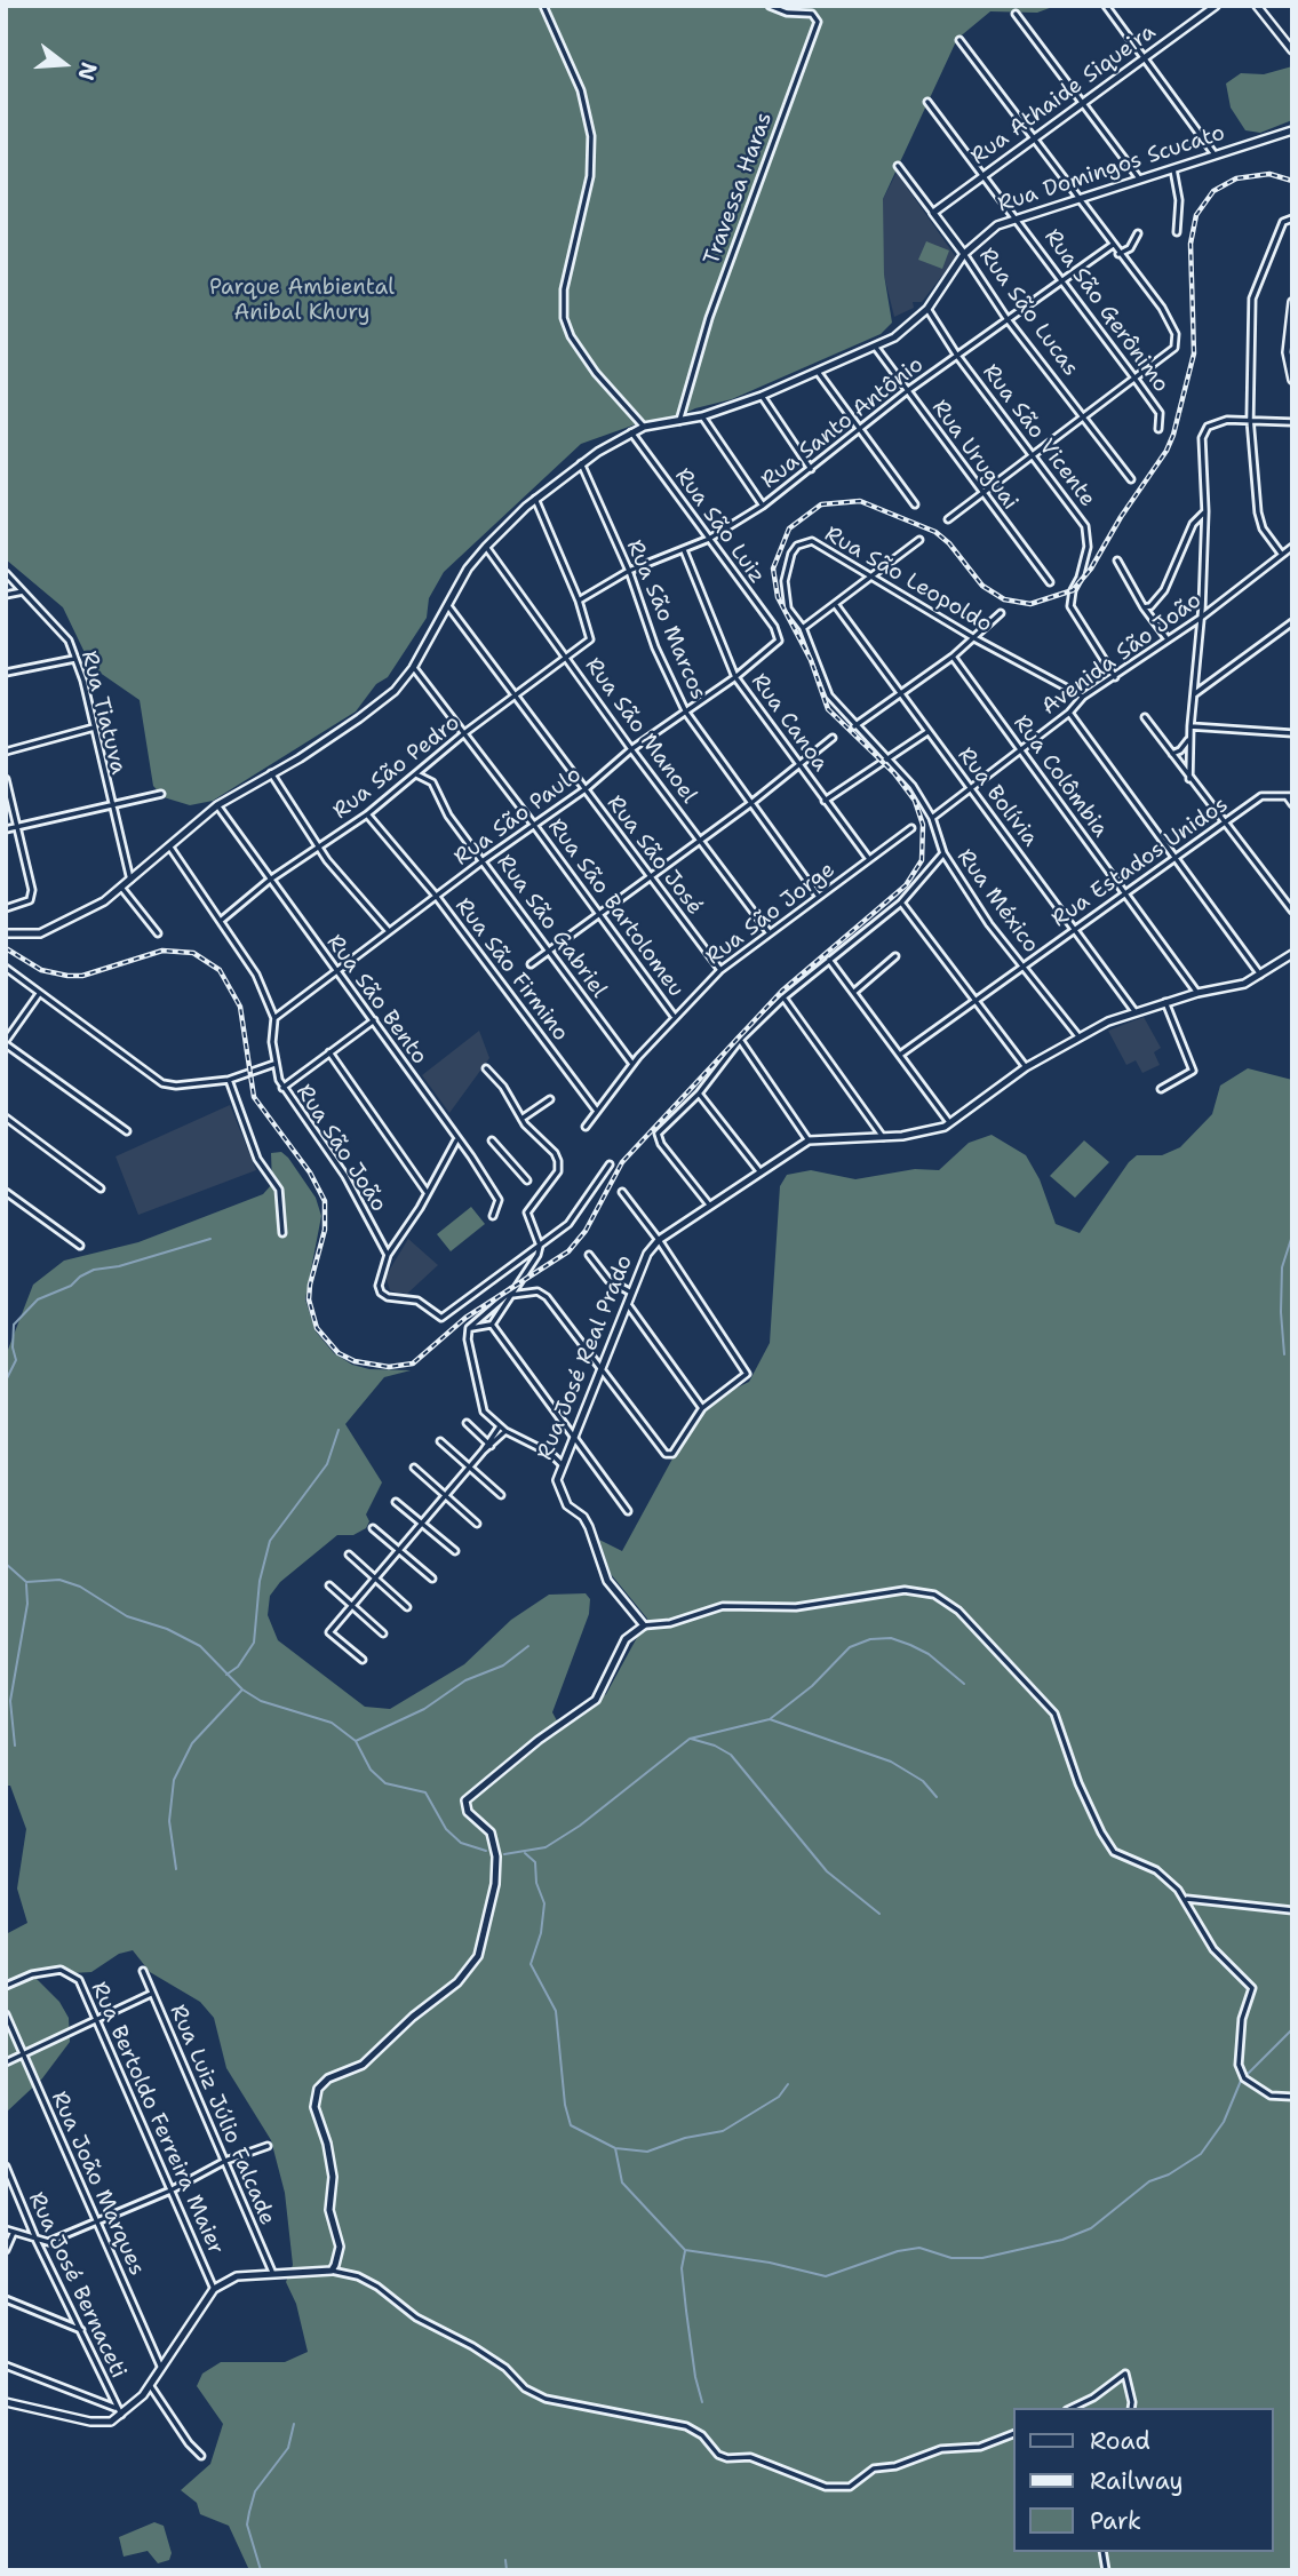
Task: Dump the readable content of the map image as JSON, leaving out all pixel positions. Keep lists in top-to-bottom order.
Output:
{
  "streets": {
    "street": [
      "Rua Athaide Siqueira",
      "Rua Domingos Scucato",
      "Travessa Haras",
      "Rua São Gerônimo",
      "Rua São Lucas",
      "Rua Santo Antônio",
      "Rua São Vicente",
      "Rua Uruguai",
      "Rua São Luiz",
      "Rua São Leopoldo",
      "Rua São Marcos",
      "Avenida São João",
      "Rua Tiatuva",
      "Rua Canoa",
      "Rua São Manoel",
      "Rua São Pedro",
      "Rua Colômbia",
      "Rua Bolívia",
      "Rua São Paulo",
      "Rua São José",
      "Rua Estados Unidos",
      "Rua México",
      "Rua São Bartolomeu",
      "Rua São Jorge",
      "Rua São Gabriel",
      "Rua São Firmino",
      "Rua São Bento",
      "Rua São João",
      "Rua José Real Prado",
      "Rua Luiz Júlio Falcade",
      "Rua Bertoldo Ferreira Maier",
      "Rua João Marques",
      "Rua José Bernaceti"
    ]
  },
  "crossings": [
    ["Rua Athaide Siqueira", "Rua São Gerônimo"],
    ["Rua Athaide Siqueira", "Rua São Lucas"],
    ["Rua Domingos Scucato", "Travessa Haras"],
    ["Rua Domingos Scucato", "Rua São Gerônimo"],
    ["Rua Domingos Scucato", "Rua São Lucas"],
    ["Rua Domingos Scucato", "Rua São Vicente"],
    ["Rua Domingos Scucato", "Rua Uruguai"],
    ["Rua Domingos Scucato", "Rua São Luiz"],
    ["Rua Domingos Scucato", "Rua São Marcos"],
    ["Rua Domingos Scucato", "Rua Tiatuva"],
    ["Rua Domingos Scucato", "Rua São Manoel"],
    ["Rua Domingos Scucato", "Rua São José"],
    ["Rua Domingos Scucato", "Rua São Bartolomeu"],
    ["Rua Domingos Scucato", "Rua São Bento"],
    ["Rua Domingos Scucato", "Rua São João"],
    ["Rua São Gerônimo", "Rua Santo Antônio"],
    ["Rua São Lucas", "Rua Santo Antônio"],
    ["Rua Santo Antônio", "Rua São Vicente"],
    ["Rua Santo Antônio", "Rua Uruguai"],
    ["Rua Santo Antônio", "Rua São Luiz"],
    ["Rua Santo Antônio", "Rua São Marcos"],
    ["Rua Santo Antônio", "Rua Canoa"],
    ["Rua Santo Antônio", "Rua São Pedro"],
    ["Rua São Vicente", "Avenida São João"],
    ["Rua São Luiz", "Rua São Paulo"],
    ["Rua São Leopoldo", "Avenida São João"],
    ["Rua São Leopoldo", "Rua México"],
    ["Rua São Marcos", "Rua São Paulo"],
    ["Rua São Marcos", "Rua São Jorge"],
    ["Avenida São João", "Rua Colômbia"],
    ["Avenida São João", "Rua Bolívia"],
    ["Avenida São João", "Rua México"],
    ["Rua Canoa", "Rua São Paulo"],
    ["Rua Canoa", "Rua São Jorge"],
    ["Rua São Manoel", "Rua São Pedro"],
    ["Rua São Manoel", "Rua São Paulo"],
    ["Rua São Manoel", "Rua São Jorge"],
    ["Rua São Pedro", "Rua São José"],
    ["Rua São Pedro", "Rua São Bartolomeu"],
    ["Rua São Pedro", "Rua São Gabriel"],
    ["Rua São Pedro", "Rua São Firmino"],
    ["Rua São Pedro", "Rua São Bento"],
    ["Rua São Pedro", "Rua São João"],
    ["Rua Colômbia", "Rua Estados Unidos"],
    ["Rua Bolívia", "Rua Estados Unidos"],
    ["Rua São Paulo", "Rua São José"],
    ["Rua São Paulo", "Rua São Bartolomeu"],
    ["Rua São Paulo", "Rua São Gabriel"],
    ["Rua São Paulo", "Rua São Firmino"],
    ["Rua São Paulo", "Rua São Bento"],
    ["Rua São Paulo", "Rua São João"],
    ["Rua São José", "Rua São Jorge"],
    ["Rua Estados Unidos", "Rua México"],
    ["Rua São Bartolomeu", "Rua São Jorge"],
    ["Rua São Jorge", "Rua São Gabriel"],
    ["Rua São Jorge", "Rua São Firmino"]
  ],
  "parks": ["Parque Ambiental Anibal Khury"],
  "legend": ["Road", "Railway", "Park"],
  "north": "right"
}
